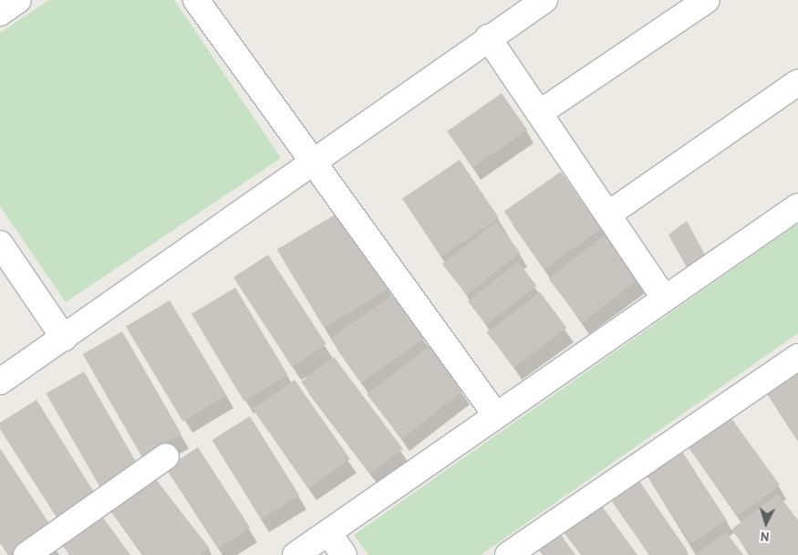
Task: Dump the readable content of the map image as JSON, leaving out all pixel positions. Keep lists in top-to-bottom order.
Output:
{
  "north": "bottom"
}
